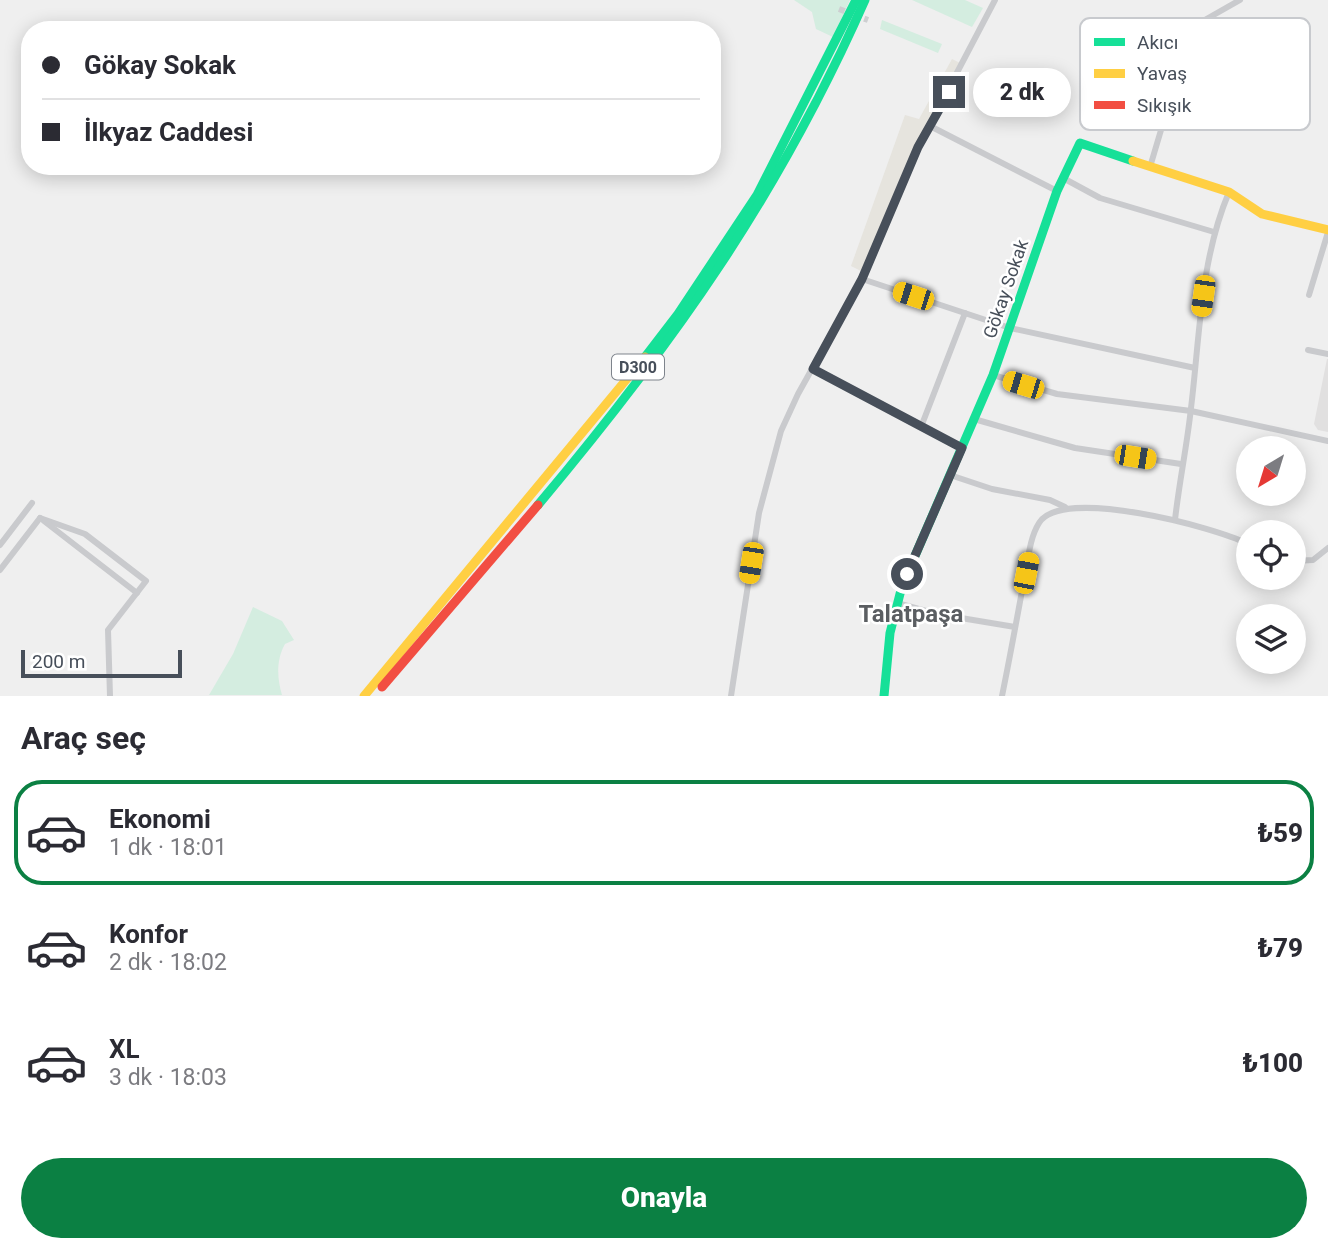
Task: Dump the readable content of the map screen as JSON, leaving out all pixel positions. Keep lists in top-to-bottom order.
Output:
{
  "streets": {
    "main road": ["Gökay Sokak", "D300"]
  },
  "districts": ["Talatpaşa"],
  "legend": ["Akıcı", "Yavaş", "Sıkışık"],
  "scale_bar": "200 m",
  "north": "bottom left",
  "page": {
    "banner": ["Gökay Sokak", "İlkyaz Caddesi"],
    "bubble": "2 dk",
    "scale": "200 m",
    "heading": "Araç seç",
    "list": [
      {
        "name": "Ekonomi",
        "note": "1 dk · 18:01",
        "value": "₺59"
      },
      {
        "name": "Konfor",
        "note": "2 dk · 18:02",
        "value": "₺79"
      },
      {
        "name": "XL",
        "note": "3 dk · 18:03",
        "value": "₺100"
      }
    ],
    "buttons": "Onayla"
  }
}
